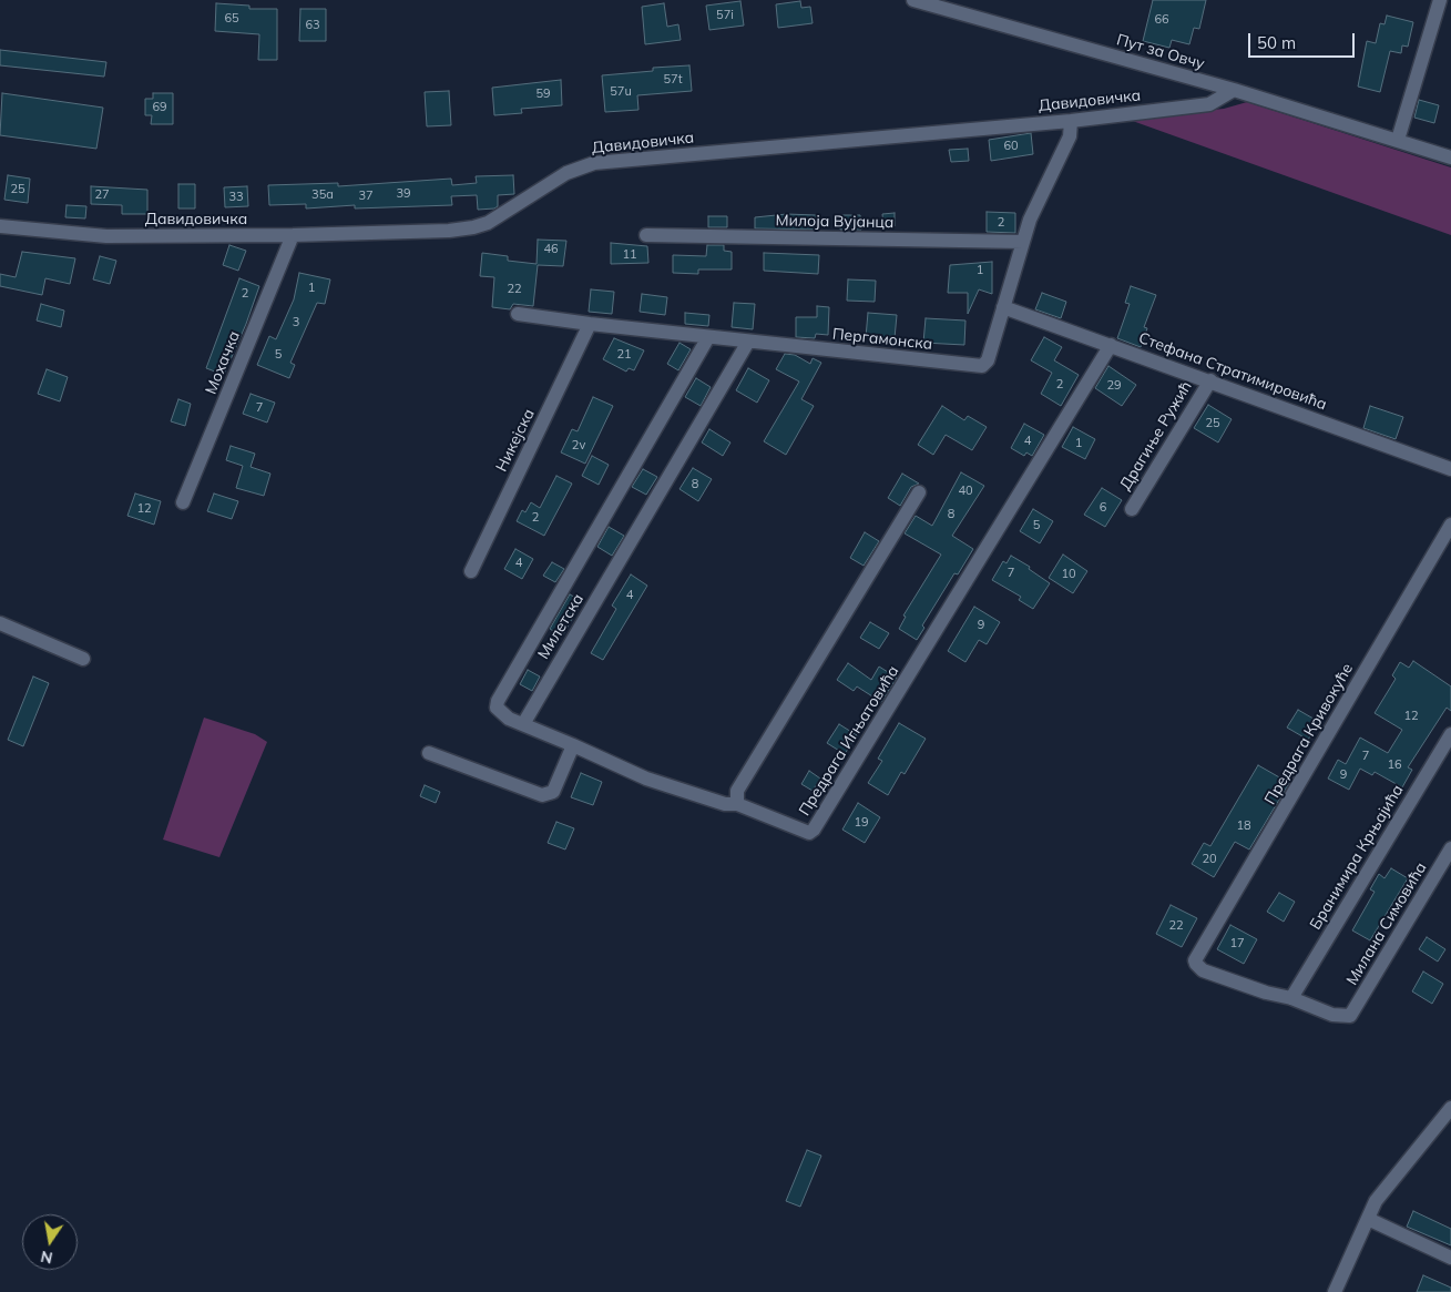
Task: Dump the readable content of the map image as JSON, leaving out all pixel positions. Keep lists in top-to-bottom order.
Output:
{
  "streets": {
    "street": [
      "Пут за Овчу",
      "Давидовичка",
      "Милоја Вујанца",
      "Пергамонска",
      "Мохачка",
      "Стефана Стратимировића",
      "Драгиње Ружић",
      "Никејска",
      "Милетска",
      "Предрага Кривокуће",
      "Предрага Игњатовића",
      "Бранимира Крњајића",
      "Милана Симовића"
    ]
  },
  "crossings": [
    ["Пут за Овчу", "Давидовичка"],
    ["Давидовичка", "Пергамонска"],
    ["Давидовичка", "Мохачка"],
    ["Милоја Вујанца", "Пергамонска"],
    ["Пергамонска", "Стефана Стратимировића"],
    ["Пергамонска", "Никејска"],
    ["Пергамонска", "Милетска"],
    ["Стефана Стратимировића", "Драгиње Ружић"],
    ["Стефана Стратимировића", "Предрага Игњатовића"],
    ["Предрага Кривокуће", "Бранимира Крњајића"],
    ["Предрага Кривокуће", "Милана Симовића"],
    ["Бранимира Крњајића", "Милана Симовића"]
  ],
  "house_numbers": [
    "57i",
    "65",
    "66",
    "63",
    "57t",
    "57u",
    "59",
    "69",
    "60",
    "25",
    "39",
    "27",
    "35a",
    "37",
    "33",
    "2",
    "46",
    "11",
    "1",
    "1",
    "22",
    "2",
    "3",
    "5",
    "21",
    "2",
    "29",
    "7",
    "25",
    "4",
    "1",
    "2v",
    "8",
    "40",
    "6",
    "12",
    "8",
    "2",
    "5",
    "4",
    "7",
    "10",
    "4",
    "9",
    "12",
    "7",
    "16",
    "9",
    "19",
    "18",
    "20",
    "22",
    "17"
  ],
  "scale_bar": "50 m",
  "north": "bottom"
}
